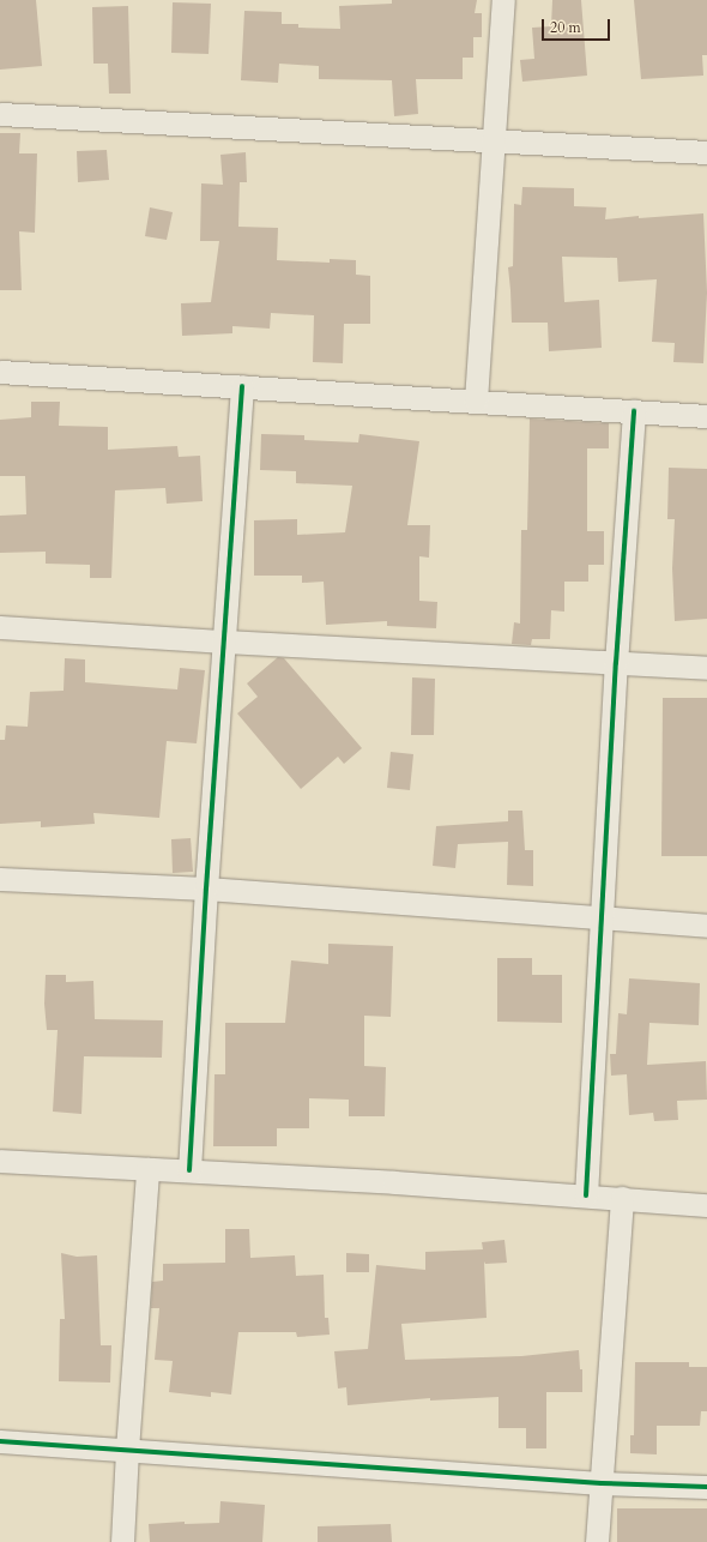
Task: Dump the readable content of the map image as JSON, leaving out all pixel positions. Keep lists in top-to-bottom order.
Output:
{
  "scale_bar": "20 m"
}
